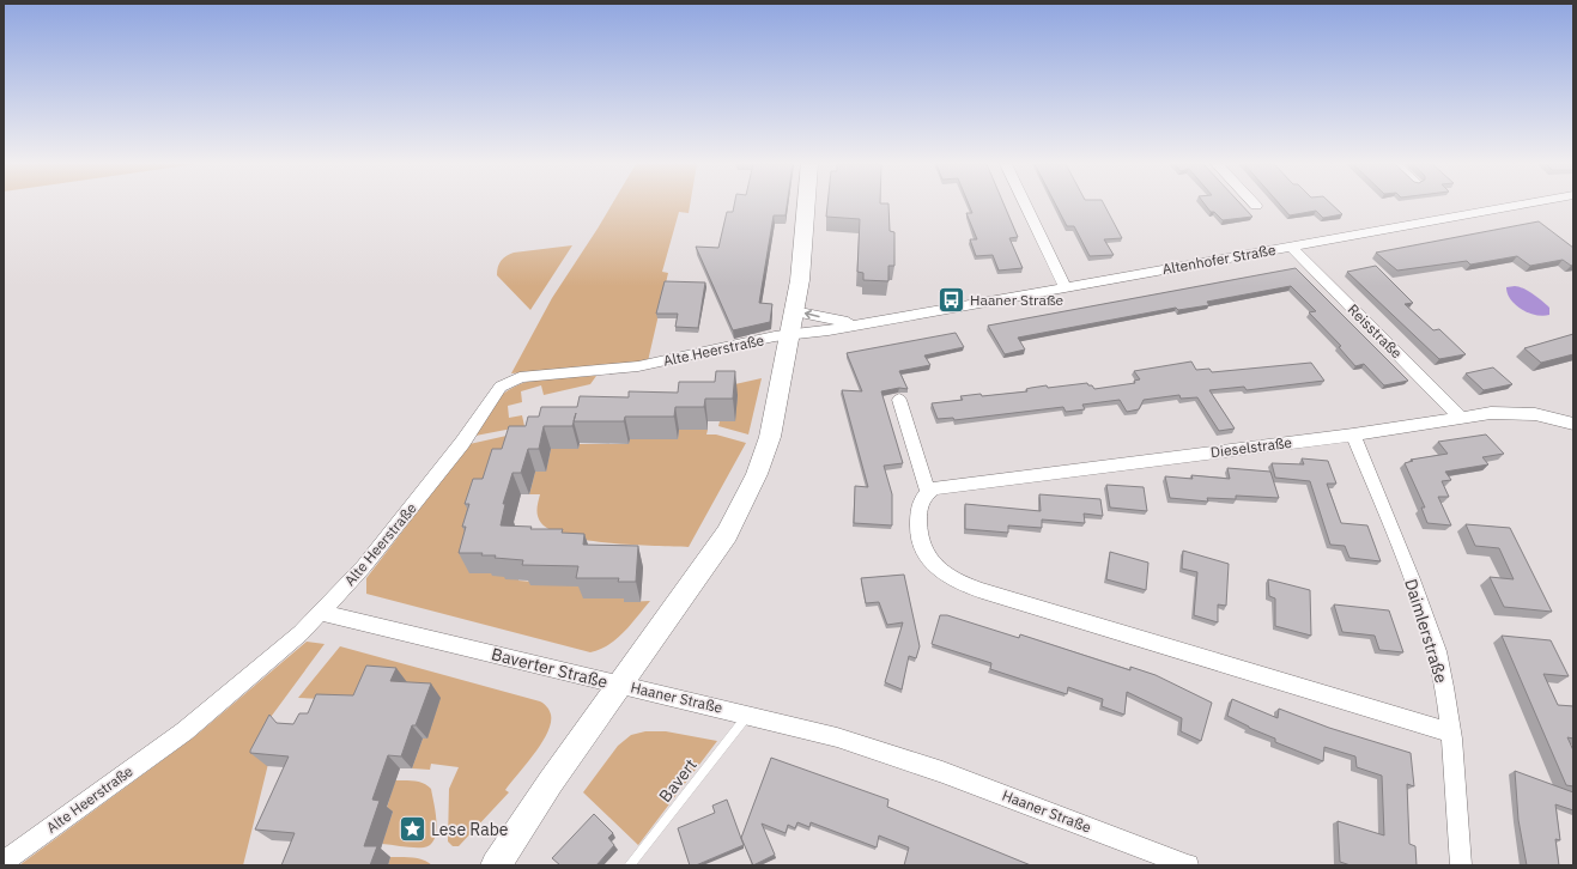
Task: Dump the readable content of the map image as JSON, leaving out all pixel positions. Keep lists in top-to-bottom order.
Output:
{
  "streets": {
    "main road": ["Baverter Straße", "Haaner Straße"],
    "street": [
      "Altenhofer Straße",
      "Reisstraße",
      "Alte Heerstraße",
      "Dieselstraße",
      "Daimlerstraße"
    ],
    "lane": ["Bavert"]
  },
  "crossings": [
    ["Altenhofer Straße", "Reisstraße"],
    ["Altenhofer Straße", "Alte Heerstraße"],
    ["Altenhofer Straße", "Haaner Straße"],
    ["Reisstraße", "Dieselstraße"],
    ["Alte Heerstraße", "Baverter Straße"],
    ["Alte Heerstraße", "Haaner Straße"],
    ["Dieselstraße", "Daimlerstraße"],
    ["Baverter Straße", "Haaner Straße"],
    ["Haaner Straße", "Bavert"]
  ],
  "places": {
    "bus stop": ["Haaner Straße"],
    "place": ["Lese Rabe"]
  }
}
